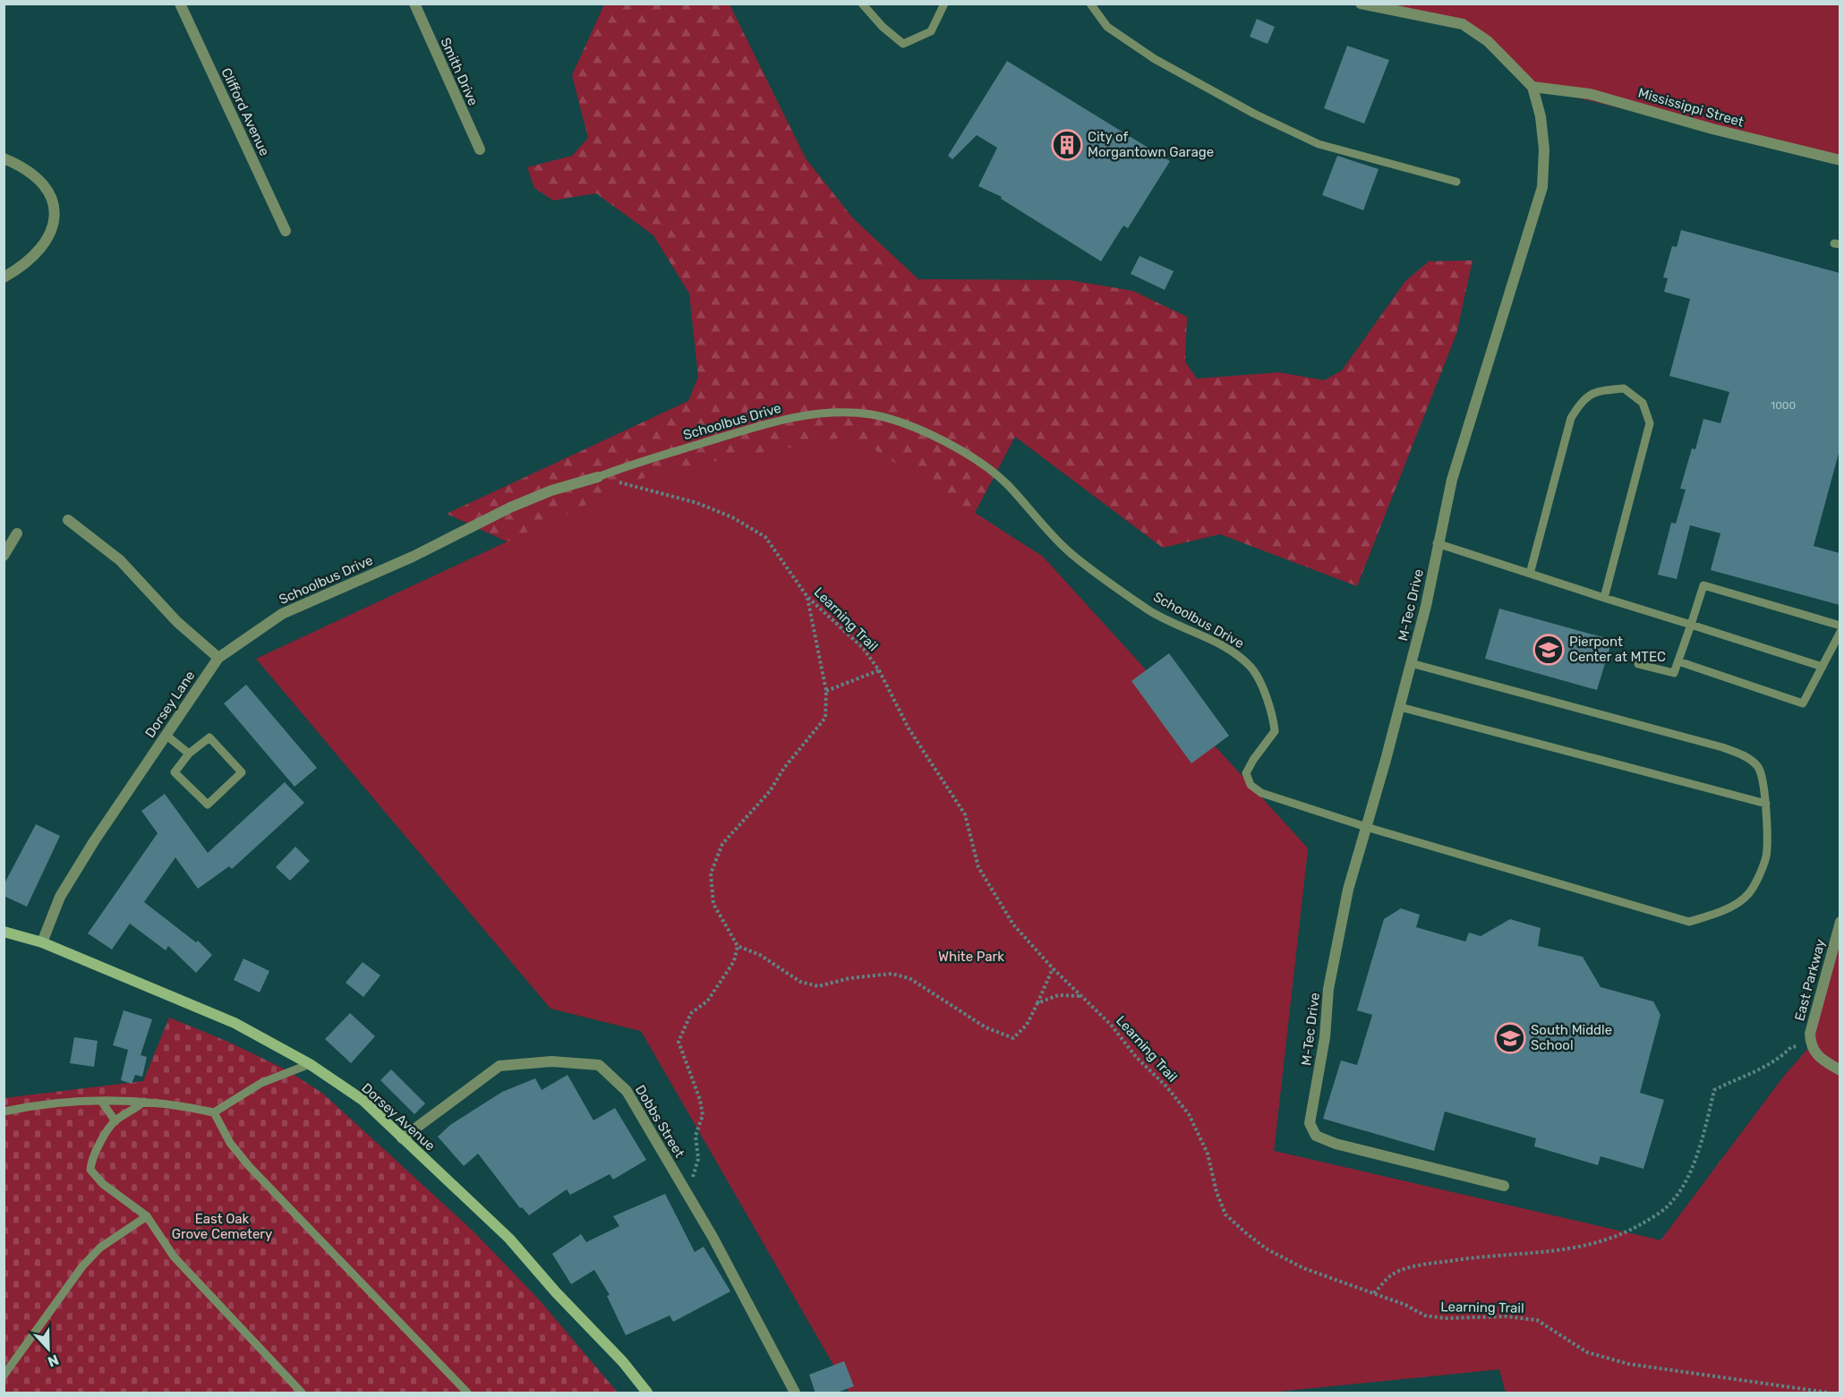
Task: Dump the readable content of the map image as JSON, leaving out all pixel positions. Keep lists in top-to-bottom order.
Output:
{
  "streets": {
    "street": [
      "Smith Drive",
      "Mississippi Street",
      "Clifford Avenue",
      "Schoolbus Drive",
      "M-Tec Drive",
      "Dorsey Lane",
      "East Parkway",
      "Dorsey Avenue",
      "Dobbs Street"
    ],
    "path": ["Learning Trail"]
  },
  "crossings": [
    ["Mississippi Street", "M-Tec Drive"],
    ["Schoolbus Drive", "M-Tec Drive"],
    ["Schoolbus Drive", "Learning Trail"],
    ["Schoolbus Drive", "Dorsey Lane"],
    ["Dorsey Lane", "Dorsey Avenue"],
    ["Dorsey Avenue", "Dobbs Street"]
  ],
  "parks": ["White Park", "East Oak Grove Cemetery"],
  "places": {
    "building": ["City of Morgantown Garage"],
    "school or university": ["Pierpont Center at MTEC", "South Middle School"]
  },
  "house_numbers": ["1000"],
  "north": "bottom"
}
